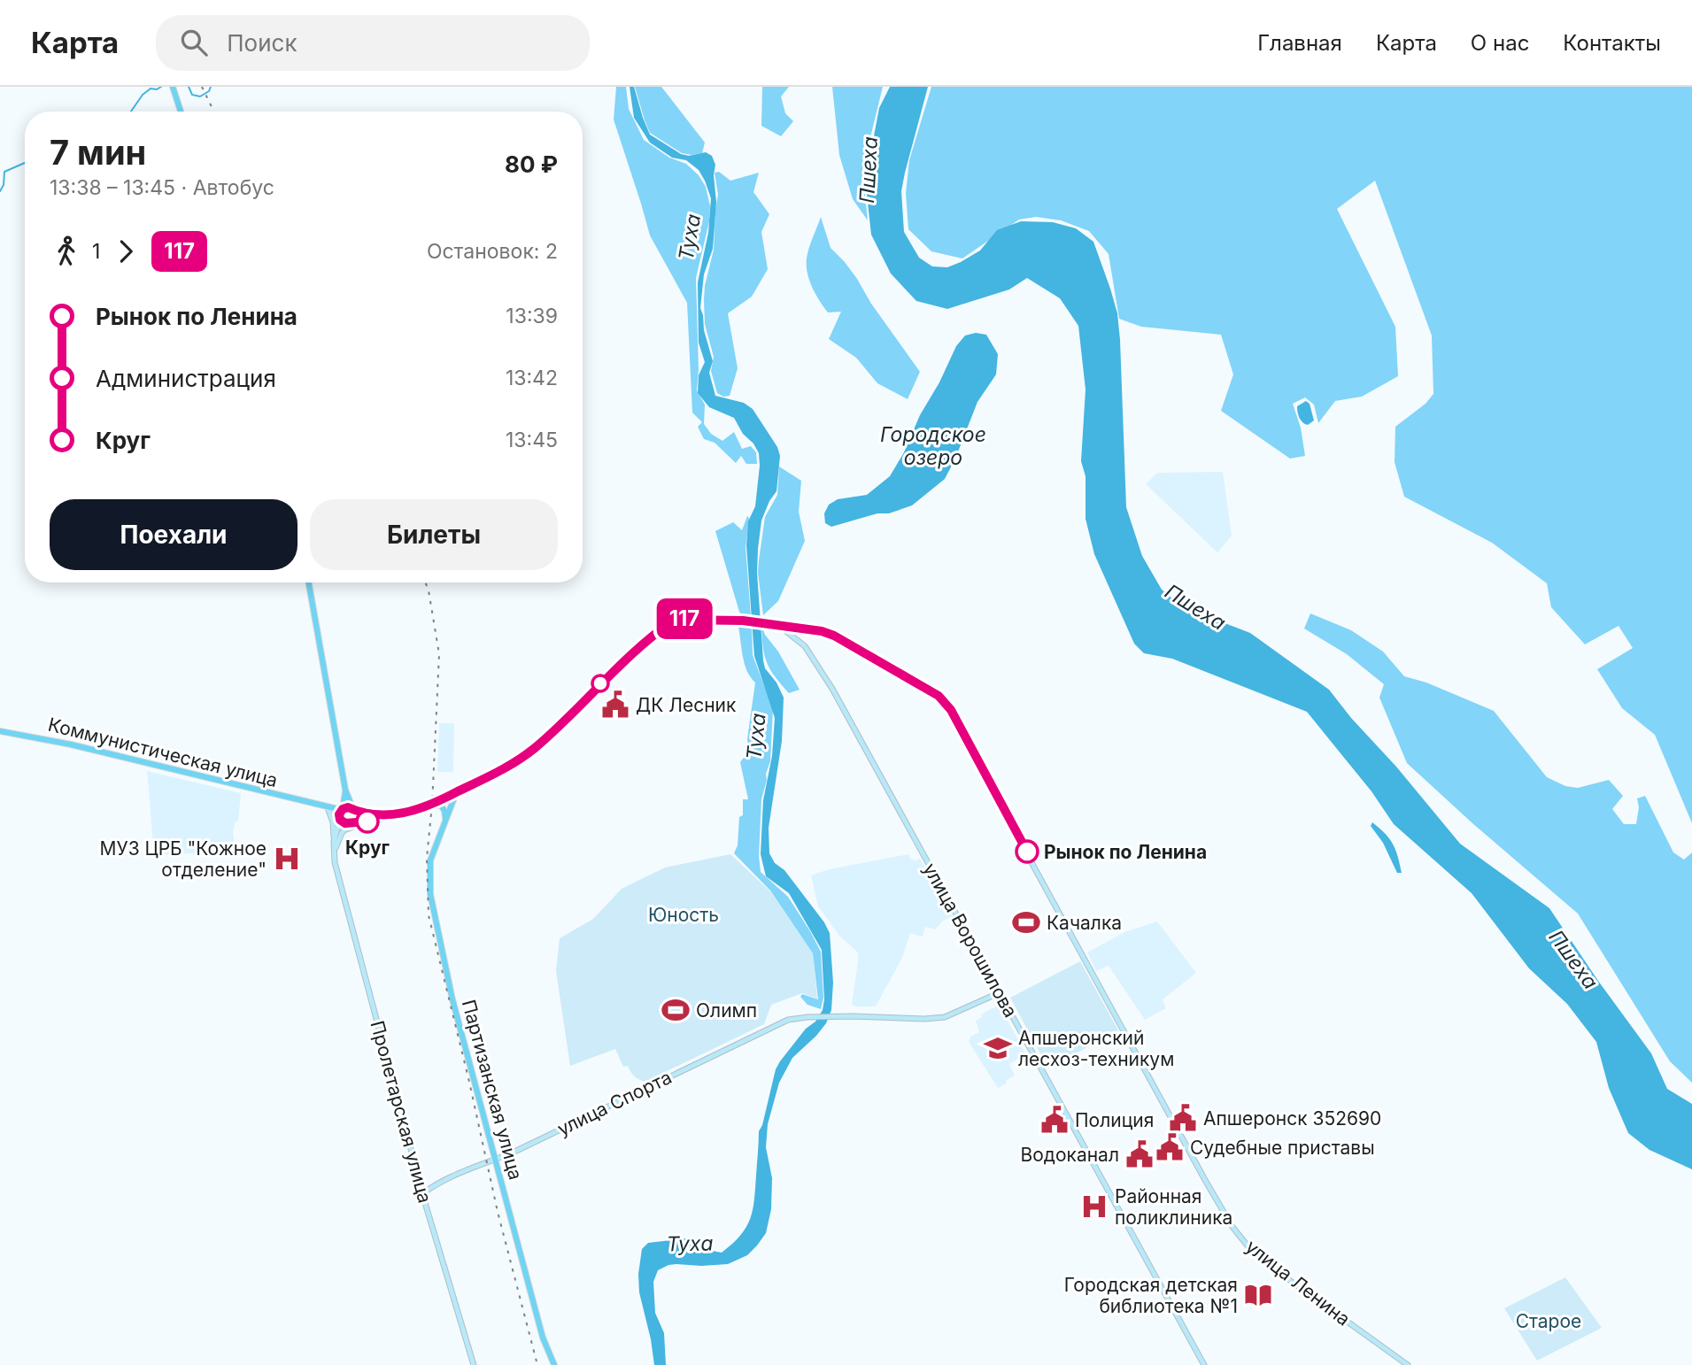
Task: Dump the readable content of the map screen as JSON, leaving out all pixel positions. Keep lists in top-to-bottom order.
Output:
{
  "streets": {
    "main road": [
      "Коммунистическая улица",
      "улица Ворошилова",
      "Партизанская улица",
      "улица Спорта",
      "Пролетарская улица",
      "улица Ленина"
    ]
  },
  "crossings": [
    ["Коммунистическая улица", "Пролетарская улица"],
    ["улица Ворошилова", "улица Спорта"],
    ["улица Ворошилова", "улица Ленина"],
    ["Партизанская улица", "улица Спорта"],
    ["Партизанская улица", "улица Ленина"],
    ["улица Спорта", "Пролетарская улица"]
  ],
  "water": ["Пшеха", "Туха", "Городское озеро"],
  "parks": ["Юность", "Старое"],
  "places": {
    "public building": [
      "ДК Лесник",
      "Апшеронск 352690",
      "Полиция",
      "Судебные приставы",
      "Водоканал"
    ],
    "other": ["Круг", "Рынок по Ленина"],
    "hospital": ["МУЗ ЦРБ \"Кожное отделение\"", "Районная поликлиника"],
    "sports": ["Качалка", "Олимп"],
    "school or university": ["Апшеронский лесхоз-техникум"],
    "library": ["Городская детская библиотека №1"]
  },
  "lines": ["bus line 117"],
  "page": {
    "header": "Карта",
    "search": "Поиск",
    "nav": [
      "Главная",
      "Карта",
      "О нас",
      "Контакты"
    ],
    "on_map": "117",
    "heading": ["7 мин", "13:38 – 13:45 · Автобус", "80 ₽"],
    "legs": ["1", "117", "Остановок: 2"],
    "list": [
      {
        "name": "Рынок по Ленина",
        "value": "13:39"
      },
      {
        "name": "Администрация",
        "value": "13:42"
      },
      {
        "name": "Круг",
        "value": "13:45"
      }
    ],
    "buttons": ["Поехали", "Билеты"]
  }
}
